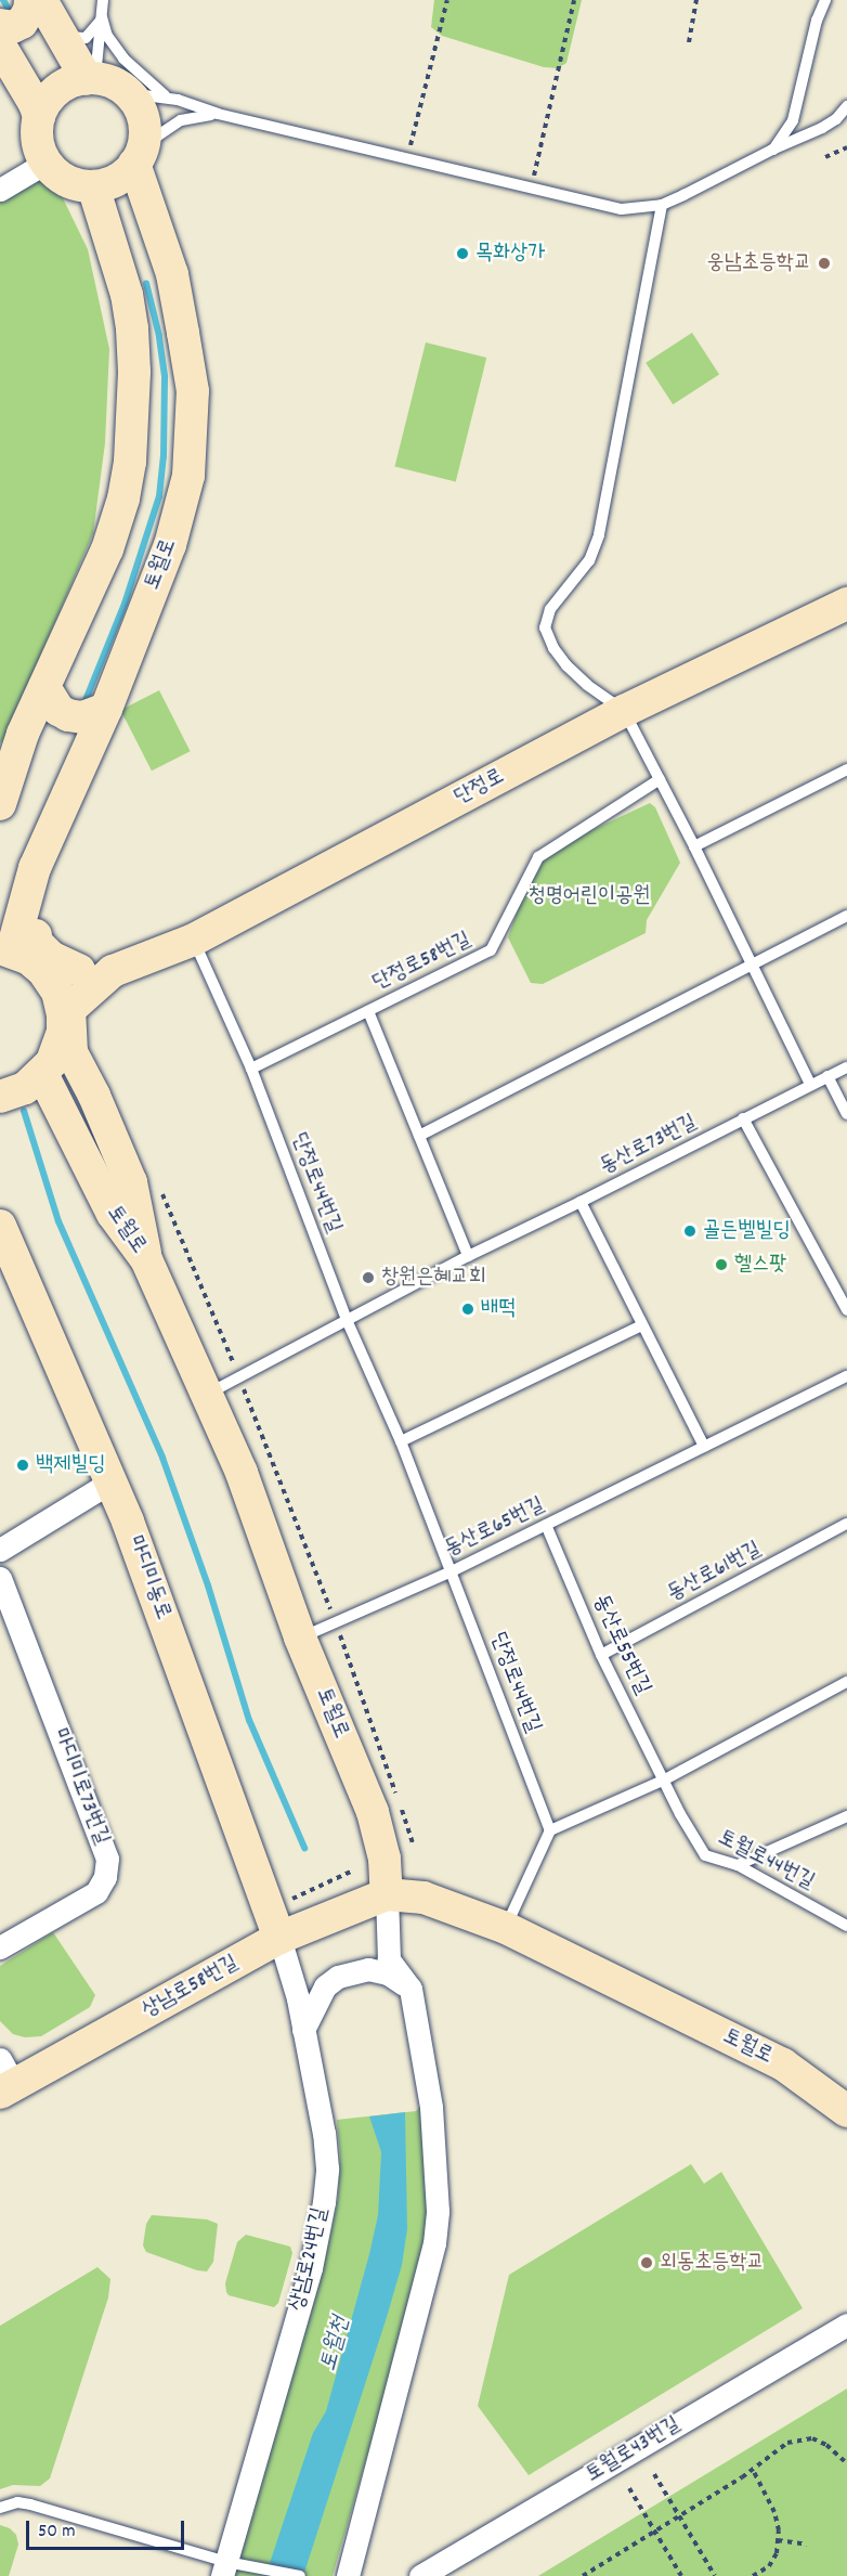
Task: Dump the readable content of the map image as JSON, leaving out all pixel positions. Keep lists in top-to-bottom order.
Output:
{
  "streets": {
    "street": [
      "토월로",
      "단정로",
      "마디미동로",
      "마디미로73번길",
      "상남로58번길",
      "상남로24번길",
      "토월로43번길"
    ],
    "lane": [
      "단정로58번길",
      "동산로73번길",
      "단정로44번길",
      "동산로65번길",
      "동산로61번길",
      "동산로55번길",
      "토월로44번길"
    ]
  },
  "crossings": [
    ["토월로", "동산로73번길"],
    ["토월로", "동산로65번길"],
    ["토월로", "상남로58번길"],
    ["단정로", "단정로44번길"],
    ["단정로58번길", "단정로44번길"],
    ["동산로73번길", "단정로44번길"],
    ["단정로44번길", "동산로65번길"],
    ["동산로65번길", "동산로55번길"],
    ["동산로61번길", "동산로55번길"],
    ["마디미동로", "상남로58번길"],
    ["마디미동로", "상남로24번길"],
    ["동산로55번길", "토월로44번길"],
    ["상남로58번길", "상남로24번길"]
  ],
  "water": ["토월천"],
  "parks": ["청명어린이공원"],
  "places": [
    "목화상가",
    "웅남초등학교",
    "골든벨빌딩",
    "헬스팟",
    "창원은혜교회",
    "배떡",
    "백제빌딩",
    "외동초등학교"
  ],
  "scale_bar": "50 m"
}
